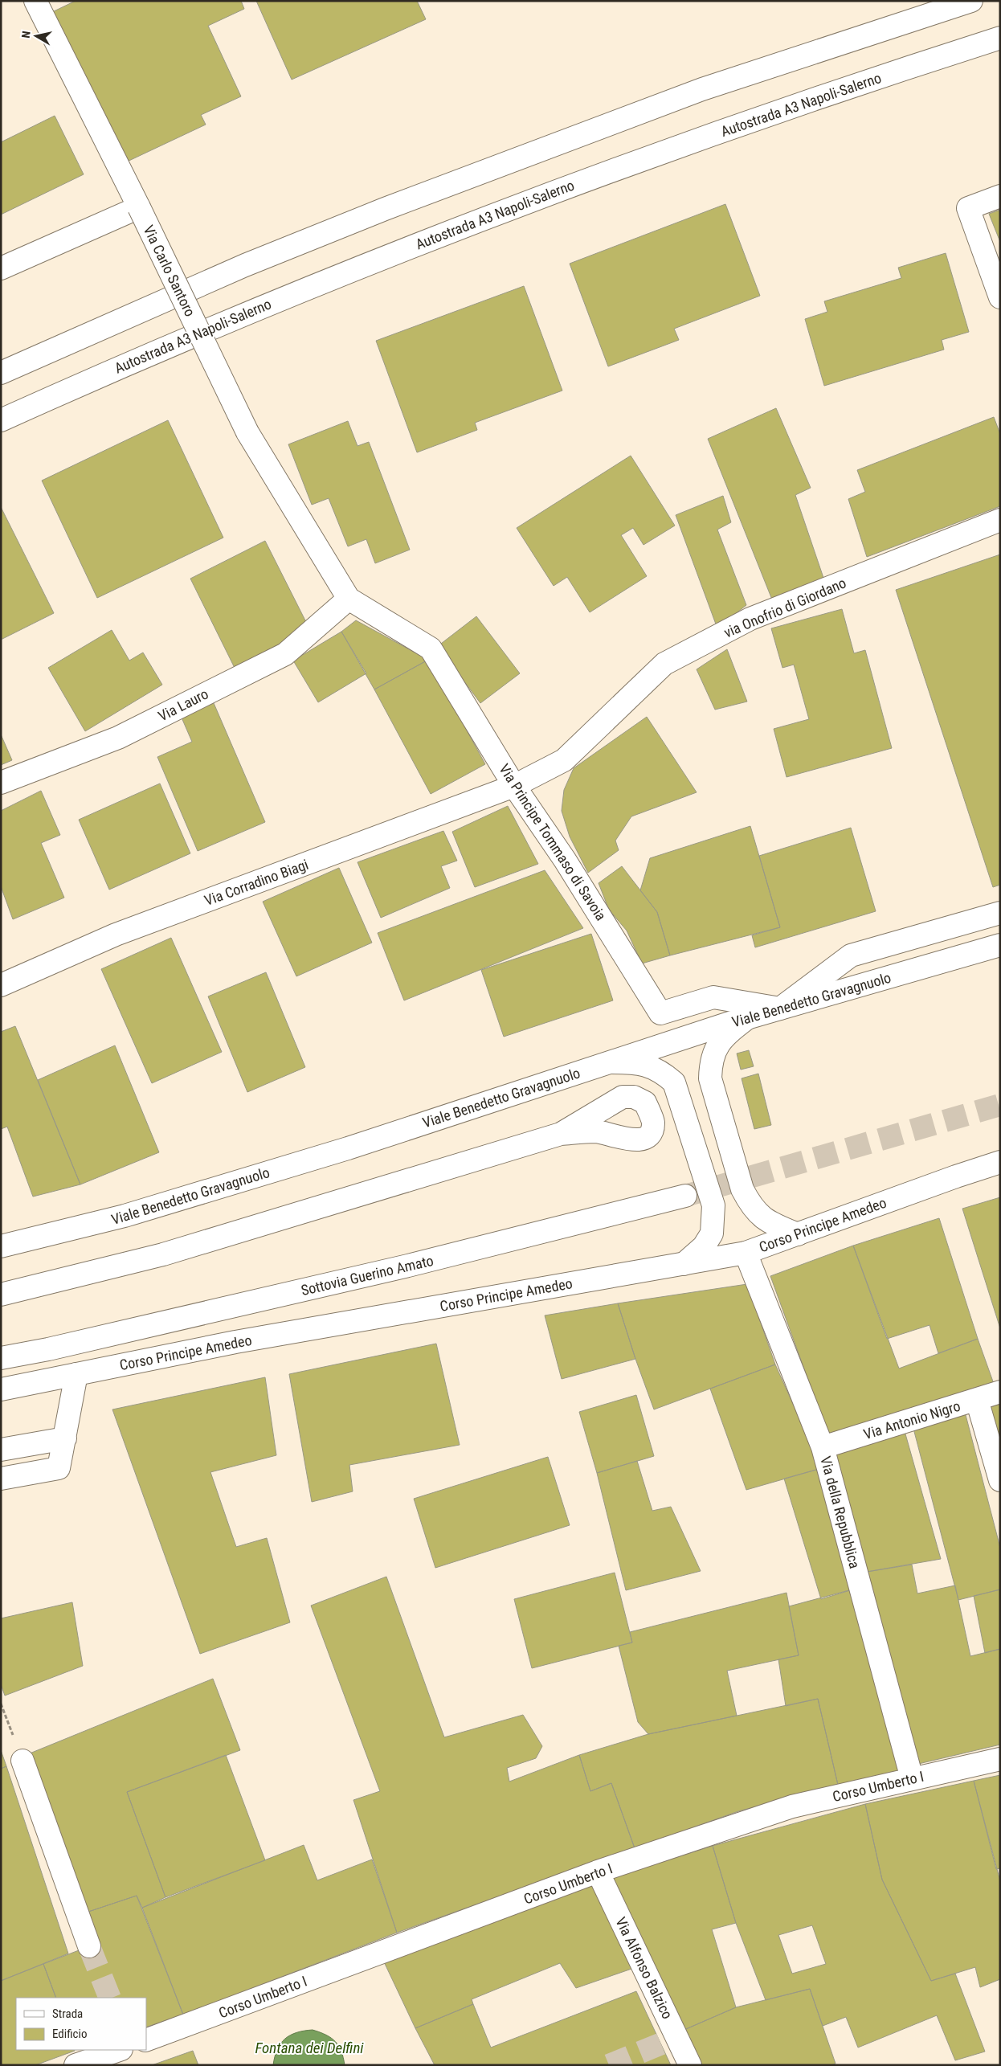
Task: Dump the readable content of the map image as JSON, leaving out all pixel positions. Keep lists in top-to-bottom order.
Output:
{
  "streets": {
    "main road": [
      "Autostrada A3 Napoli-Salerno",
      "Via Carlo Santoro",
      "via Onofrio di Giordano",
      "Via Lauro",
      "Via Principe Tommaso di Savoia",
      "Via Corradino Biagi",
      "Viale Benedetto Gravagnuolo",
      "Corso Principe Amedeo",
      "Sottovia Guerino Amato",
      "Via Antonio Nigro",
      "Via della Repubblica",
      "Corso Umberto I",
      "Via Alfonso Balzico"
    ]
  },
  "crossings": [
    ["Via Carlo Santoro", "Via Lauro"],
    ["Via Carlo Santoro", "Via Principe Tommaso di Savoia"],
    ["via Onofrio di Giordano", "Via Principe Tommaso di Savoia"],
    ["via Onofrio di Giordano", "Via Corradino Biagi"],
    ["Via Lauro", "Via Principe Tommaso di Savoia"],
    ["Via Principe Tommaso di Savoia", "Via Corradino Biagi"],
    ["Via Principe Tommaso di Savoia", "Viale Benedetto Gravagnuolo"],
    ["Corso Principe Amedeo", "Via della Repubblica"],
    ["Via Antonio Nigro", "Via della Repubblica"],
    ["Via della Repubblica", "Corso Umberto I"],
    ["Corso Umberto I", "Via Alfonso Balzico"]
  ],
  "water": ["Fontana dei Delfini"],
  "legend": ["Strada", "Edificio"],
  "north": "left"
}
